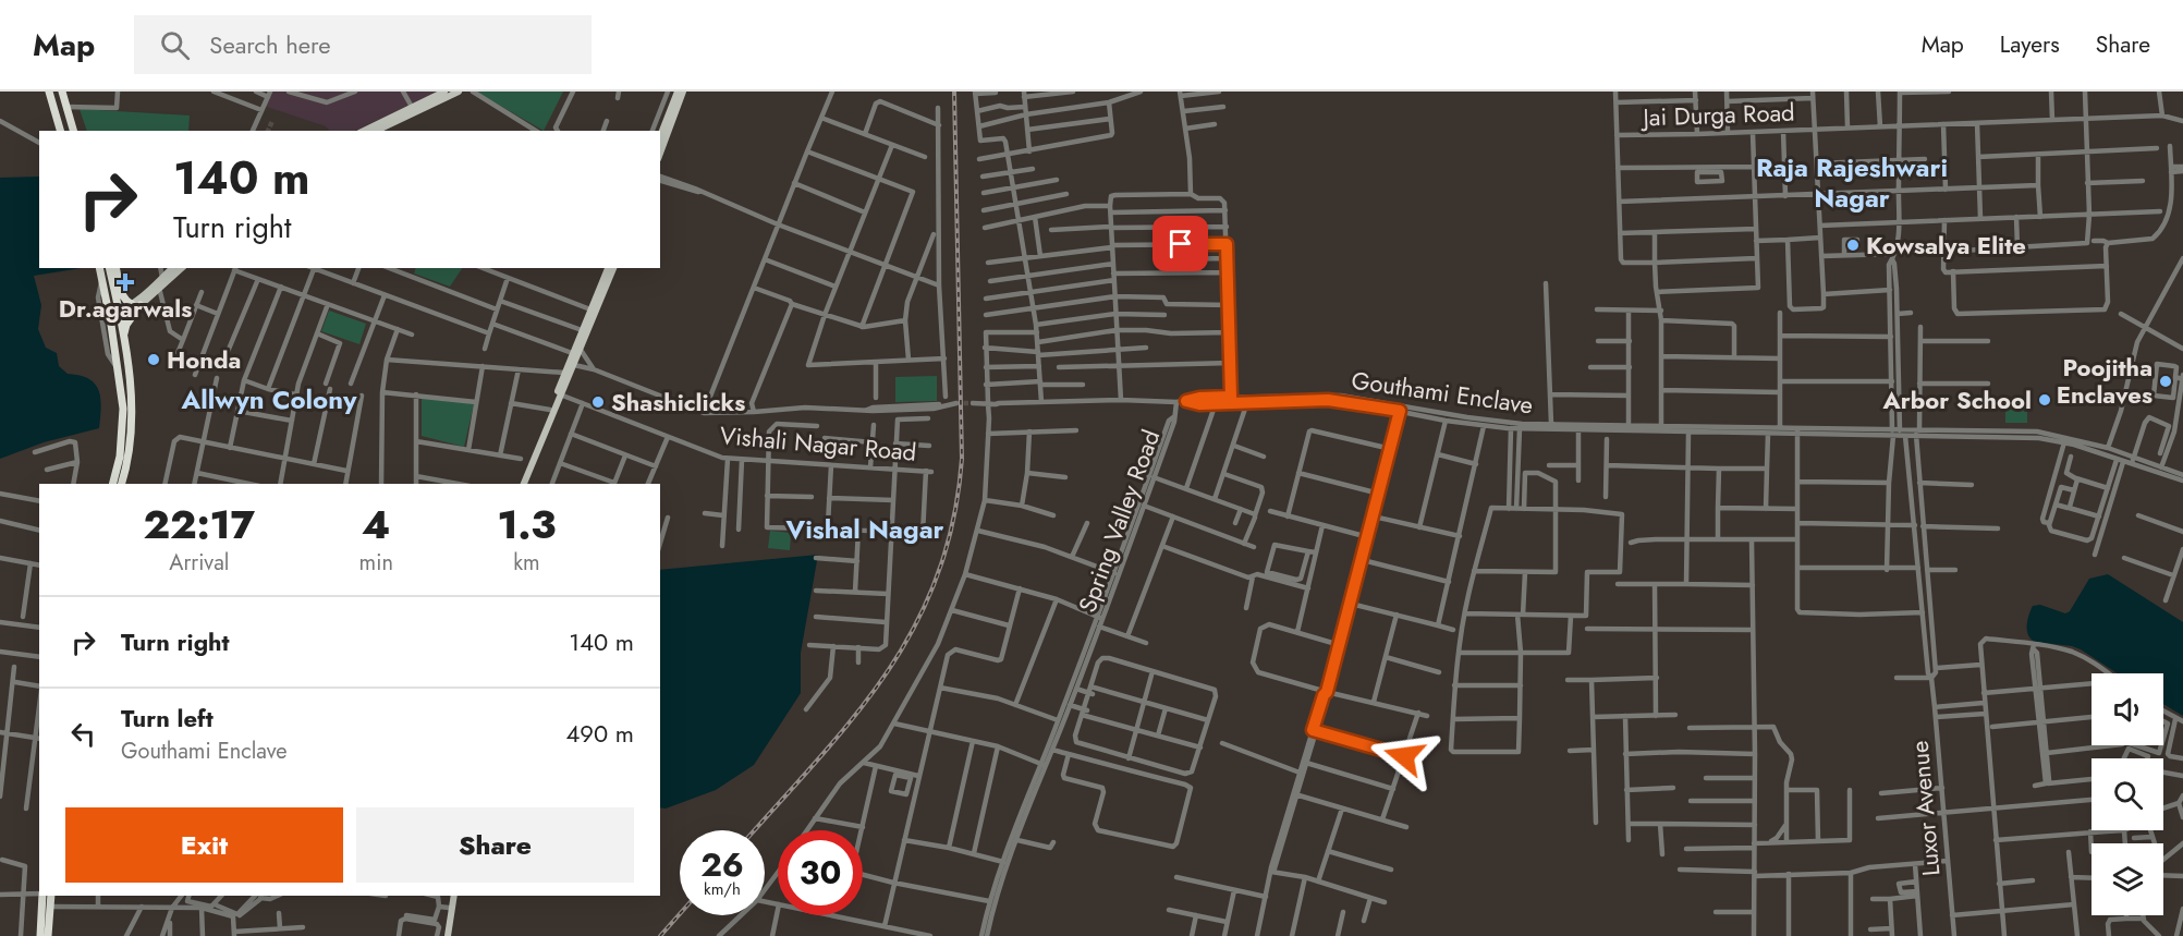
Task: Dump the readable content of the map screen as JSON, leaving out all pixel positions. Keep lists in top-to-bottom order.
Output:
{
  "streets": {
    "street": [
      "Jai Durga Road",
      "Gouthami Enclave",
      "Vishali Nagar Road",
      "Spring Valley Road",
      "Luxor Avenue"
    ]
  },
  "crossings": [
    ["Gouthami Enclave", "Luxor Avenue"]
  ],
  "districts": ["Raja Rajeshwari Nagar", "Allwyn Colony", "Vishal Nagar"],
  "places": {
    "other": [
      "Kowsalya Elite",
      "Honda",
      "Poojitha Enclaves",
      "Arbor School",
      "Shashiclicks"
    ],
    "health": ["Dr.agarwals"]
  },
  "page": {
    "header": "Map",
    "search": "Search here",
    "nav": ["Map", "Layers", "Share"],
    "turn": ["140 m", "Turn right"],
    "eta": [
      "22:17",
      "Arrival",
      "4",
      "min",
      "1.3",
      "km"
    ],
    "list": [
      {
        "name": "Turn right",
        "value": "140 m"
      },
      {
        "name": "Turn left",
        "note": "Gouthami Enclave",
        "value": "490 m"
      }
    ],
    "buttons": ["Exit", "Share"],
    "speed": "26 km/h",
    "limit": "30"
  }
}
